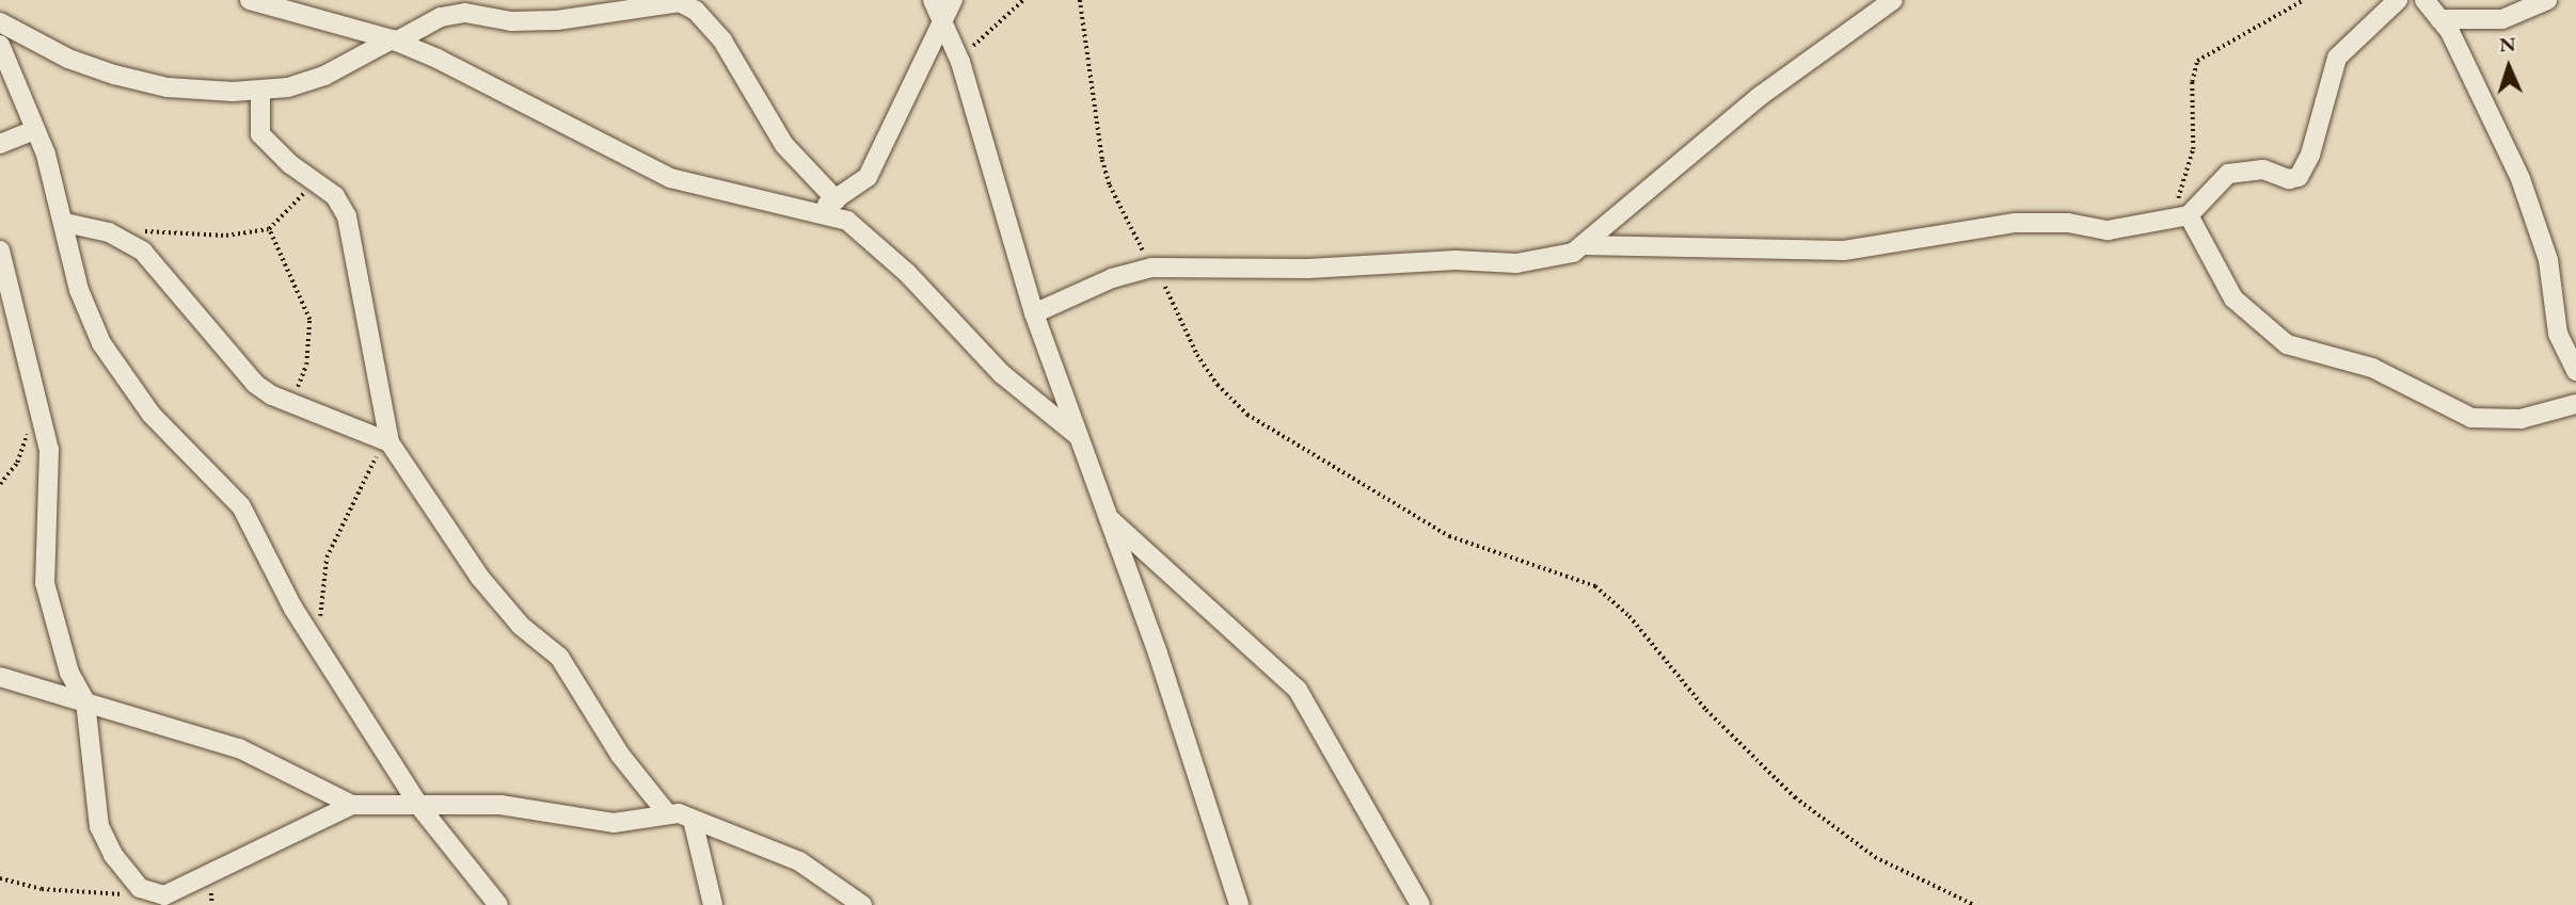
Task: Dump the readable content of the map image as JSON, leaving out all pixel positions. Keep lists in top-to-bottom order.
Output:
{
  "north": "top"
}
